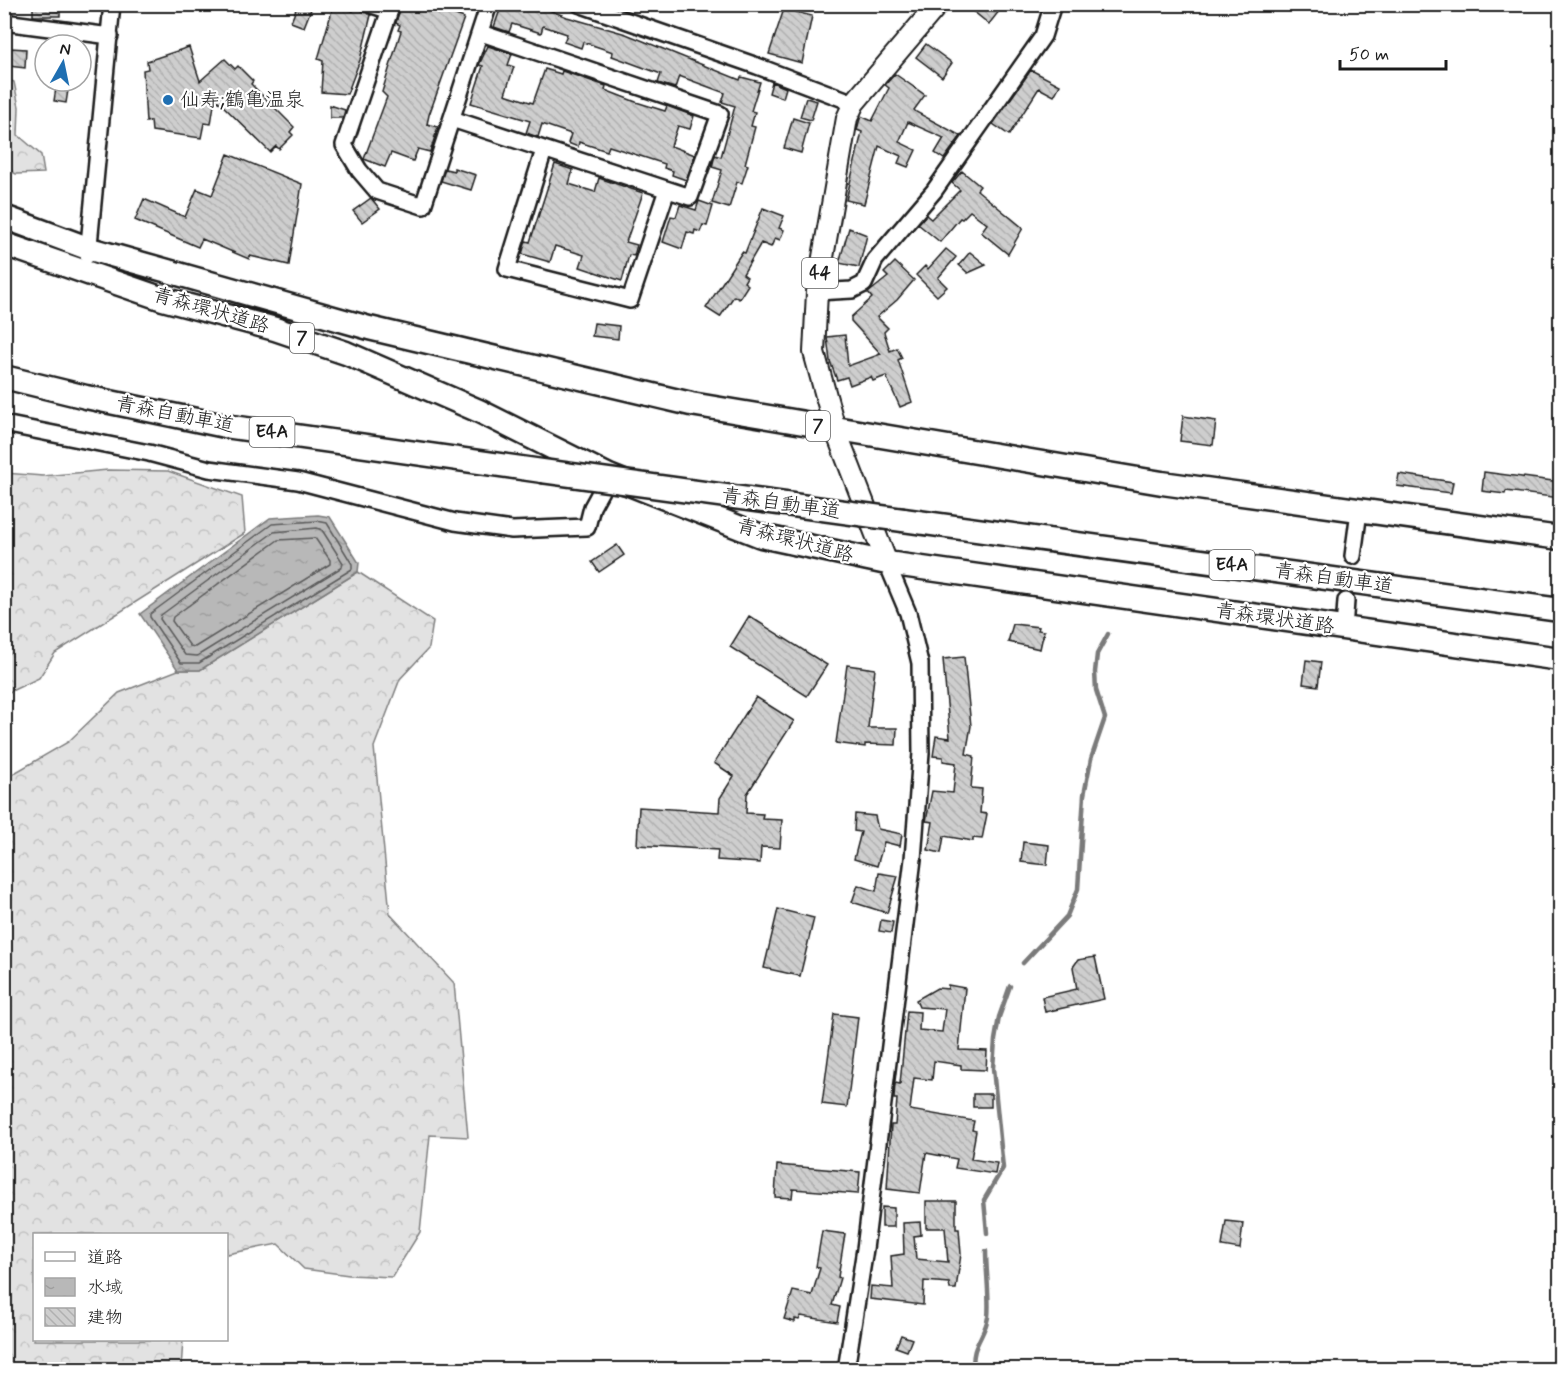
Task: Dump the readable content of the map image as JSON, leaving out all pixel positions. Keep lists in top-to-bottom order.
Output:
{
  "streets": {
    "highway": [
      "青森環状道路",
      "7",
      "青森自動車道",
      "E4A"
    ],
    "main road": ["44"]
  },
  "crossings": [
    ["44", "青森環状道路"]
  ],
  "places": ["仙寿;鶴亀温泉"],
  "legend": ["道路", "水域", "建物"],
  "scale_bar": "50 m",
  "north": "top"
}
